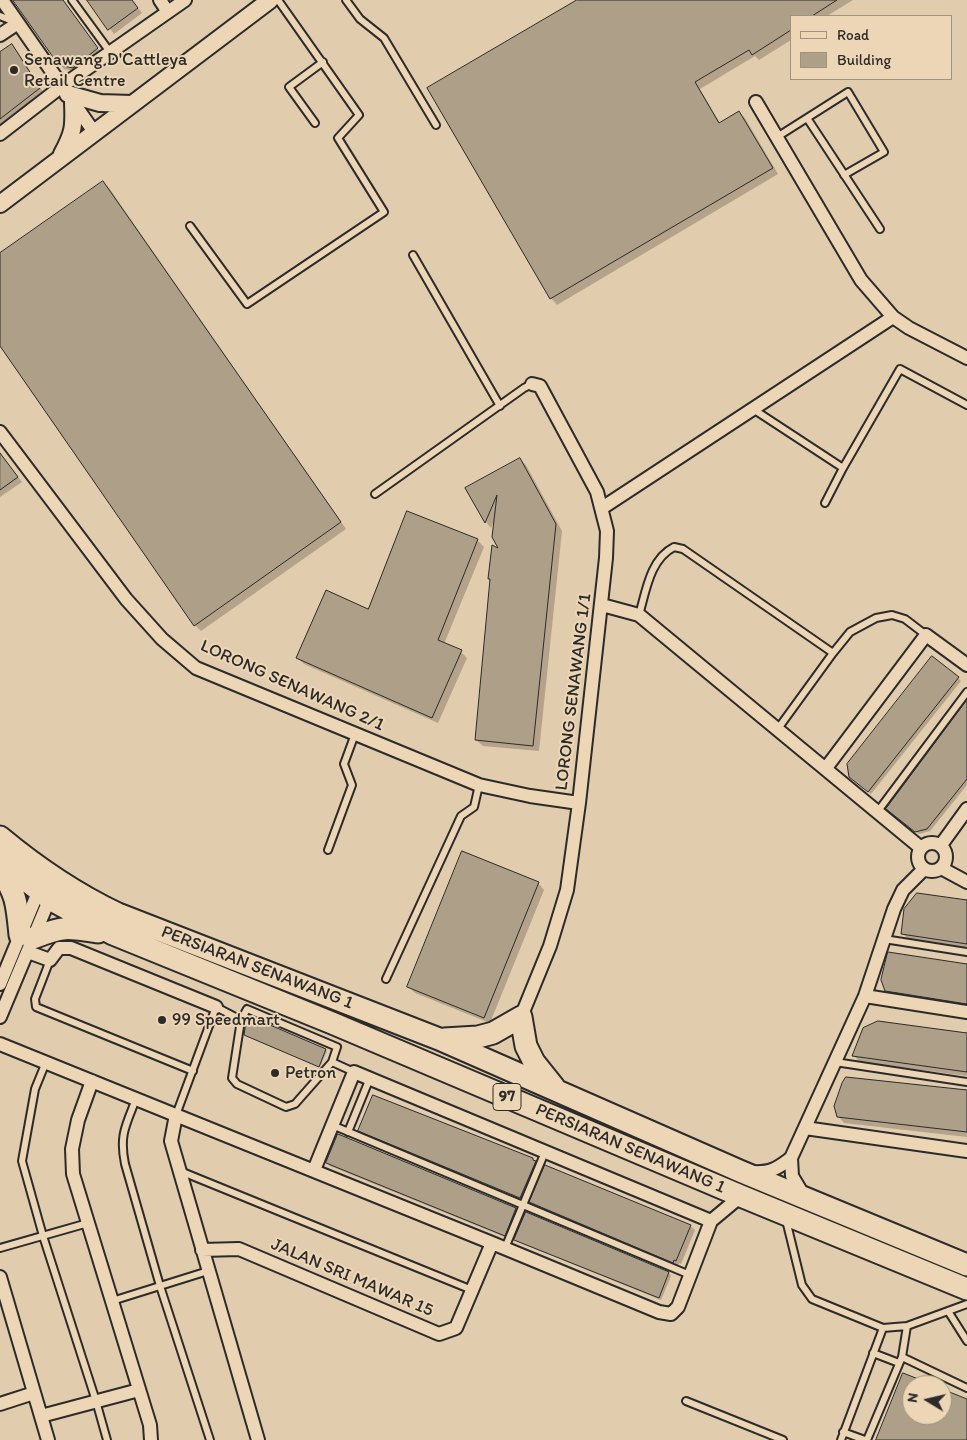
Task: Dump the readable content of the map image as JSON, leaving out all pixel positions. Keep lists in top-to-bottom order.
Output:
{
  "streets": {
    "main road": ["PERSIARAN SENAWANG 1", "97"],
    "street": ["LORONG SENAWANG 2/1", "LORONG SENAWANG 1/1", "JALAN SRI MAWAR 15"]
  },
  "crossings": [
    ["LORONG SENAWANG 2/1", "LORONG SENAWANG 1/1"]
  ],
  "places": ["Senawang D'Cattleya Retail Centre", "99 Speedmart", "Petron"],
  "legend": ["Road", "Building"],
  "north": "left"
}
